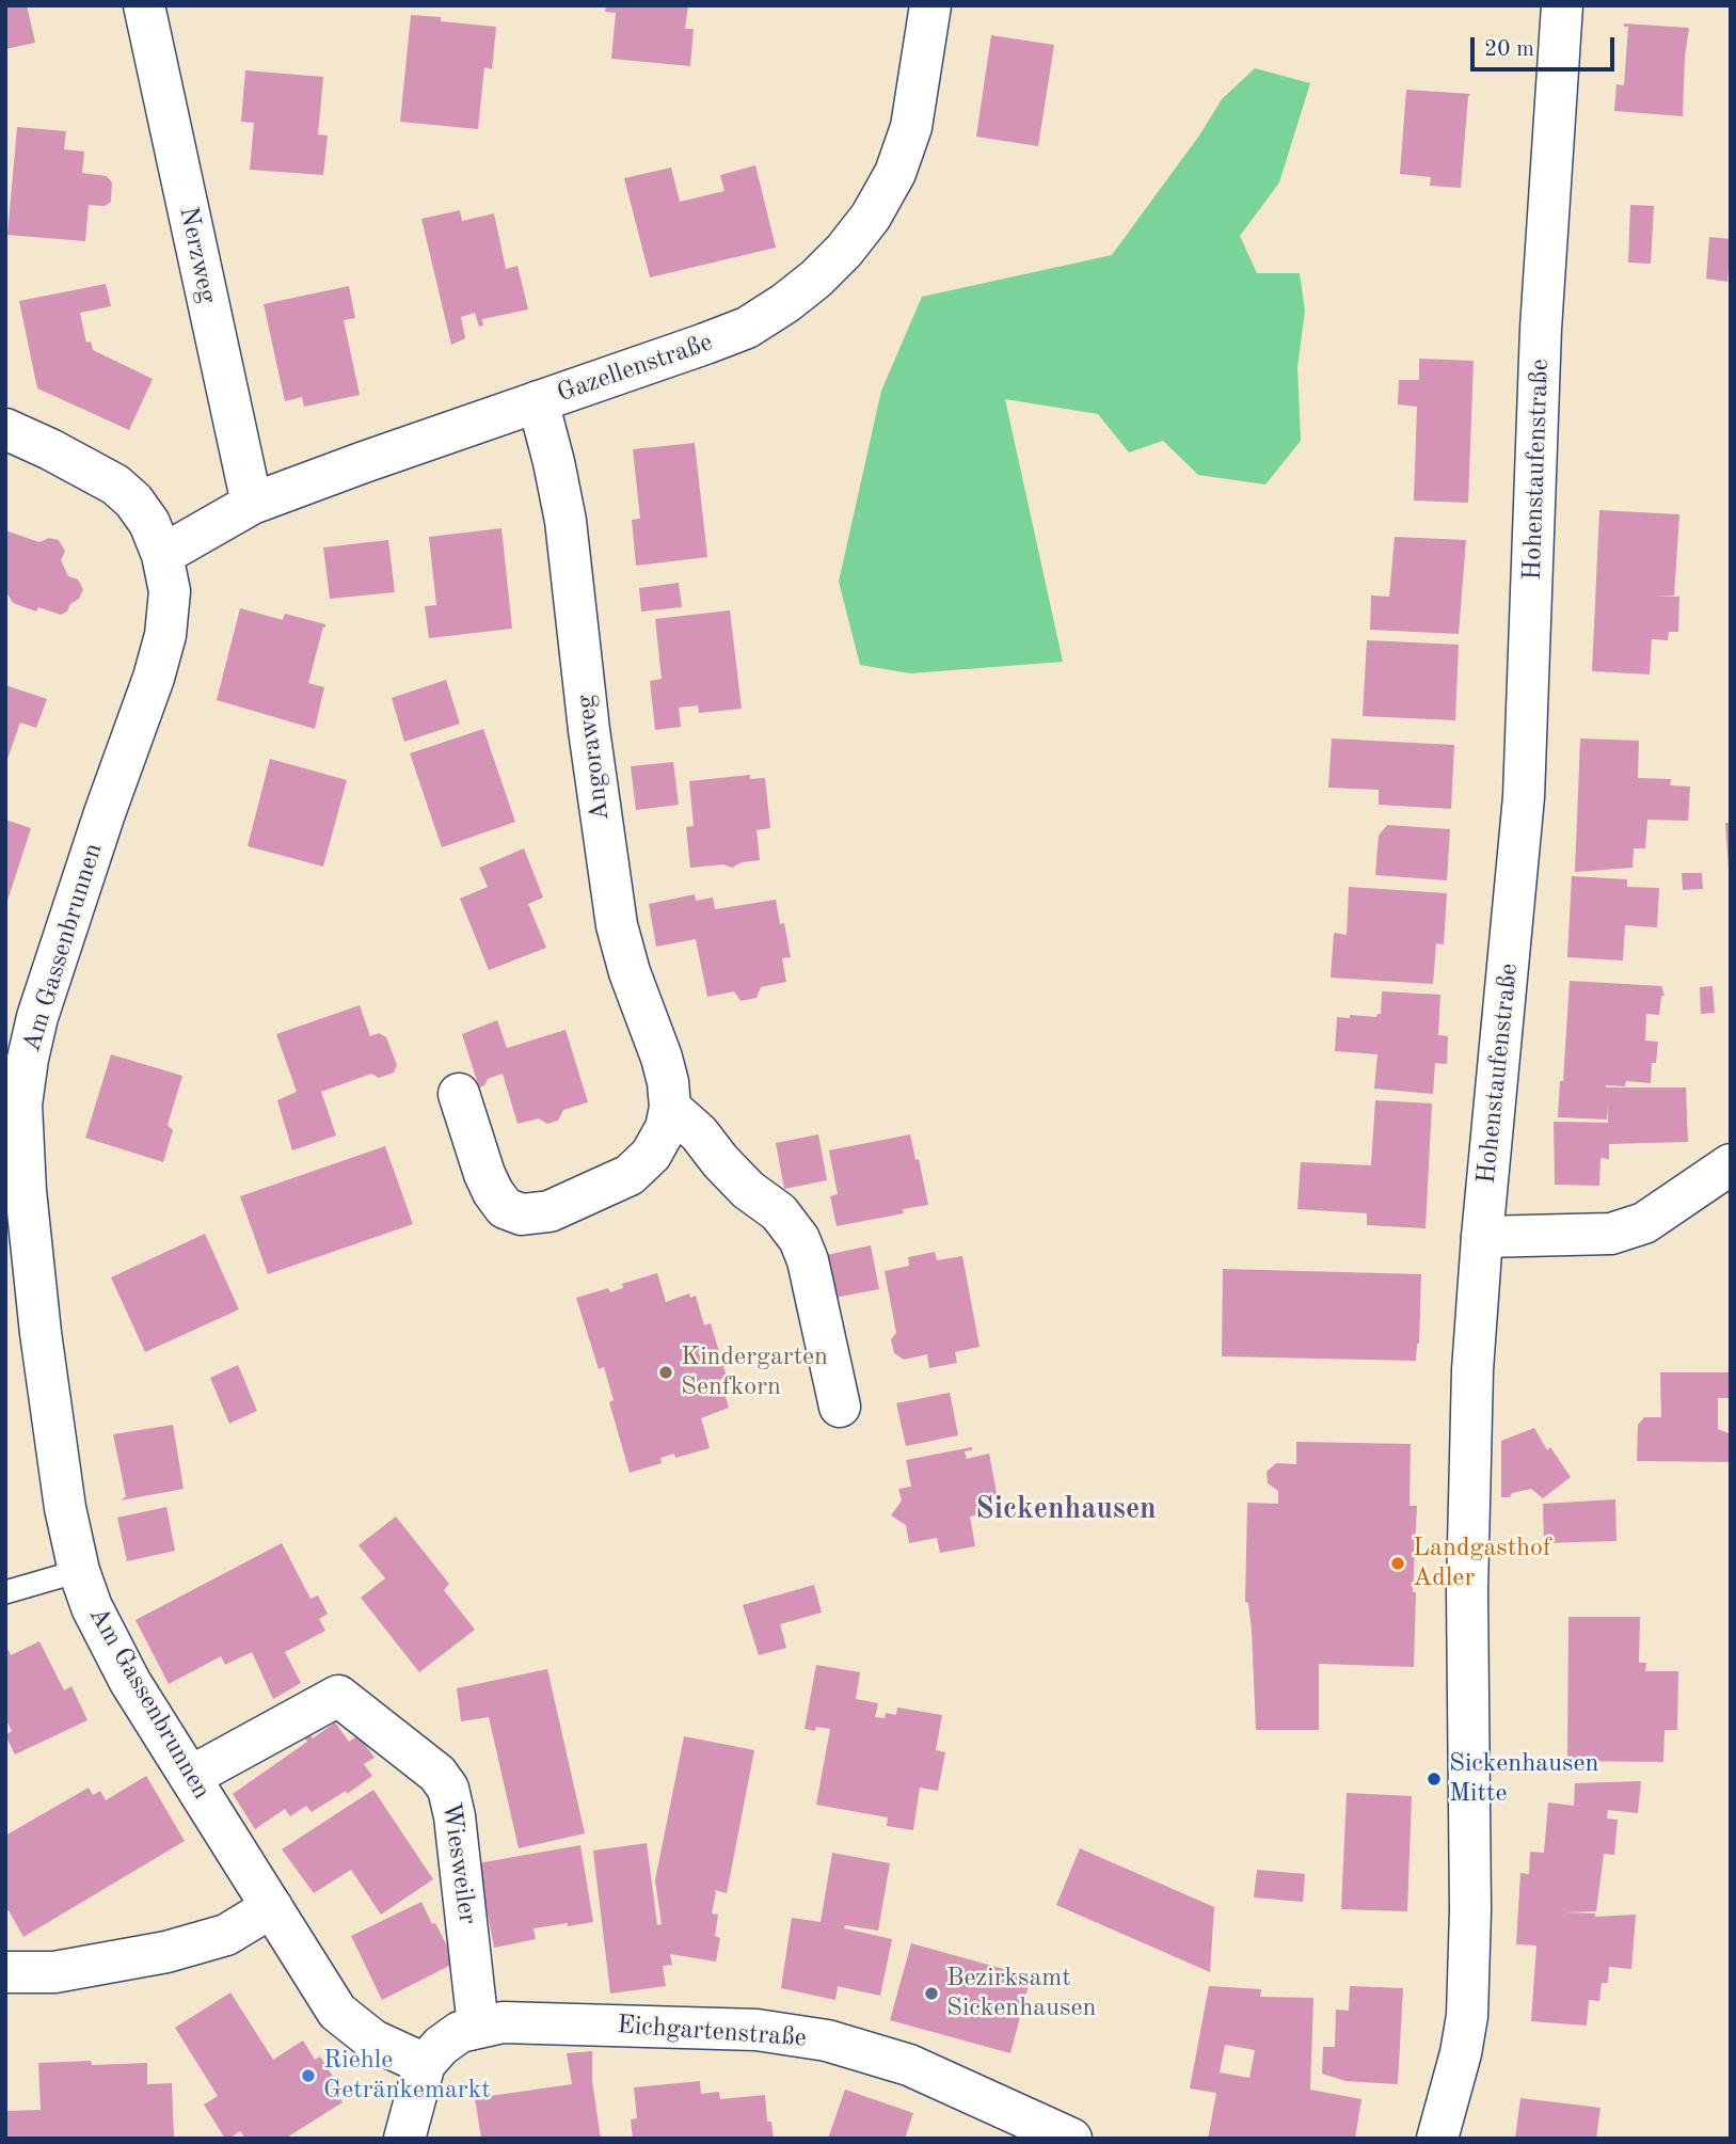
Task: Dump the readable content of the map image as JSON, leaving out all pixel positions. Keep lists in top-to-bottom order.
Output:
{
  "streets": {
    "street": [
      "Nerzweg",
      "Gazellenstraße",
      "Hohenstaufenstraße",
      "Angoraweg",
      "Am Gassenbrunnen",
      "Wiesweiler",
      "Eichgartenstraße"
    ]
  },
  "crossings": [
    ["Nerzweg", "Gazellenstraße"],
    ["Gazellenstraße", "Angoraweg"],
    ["Gazellenstraße", "Am Gassenbrunnen"],
    ["Am Gassenbrunnen", "Wiesweiler"],
    ["Am Gassenbrunnen", "Eichgartenstraße"],
    ["Wiesweiler", "Eichgartenstraße"]
  ],
  "districts": ["Sickenhausen"],
  "places": [
    "Kindergarten Senfkorn",
    "Landgasthof Adler",
    "Sickenhausen Mitte",
    "Bezirksamt Sickenhausen",
    "Riehle Getränkemarkt"
  ],
  "scale_bar": "20 m"
}
